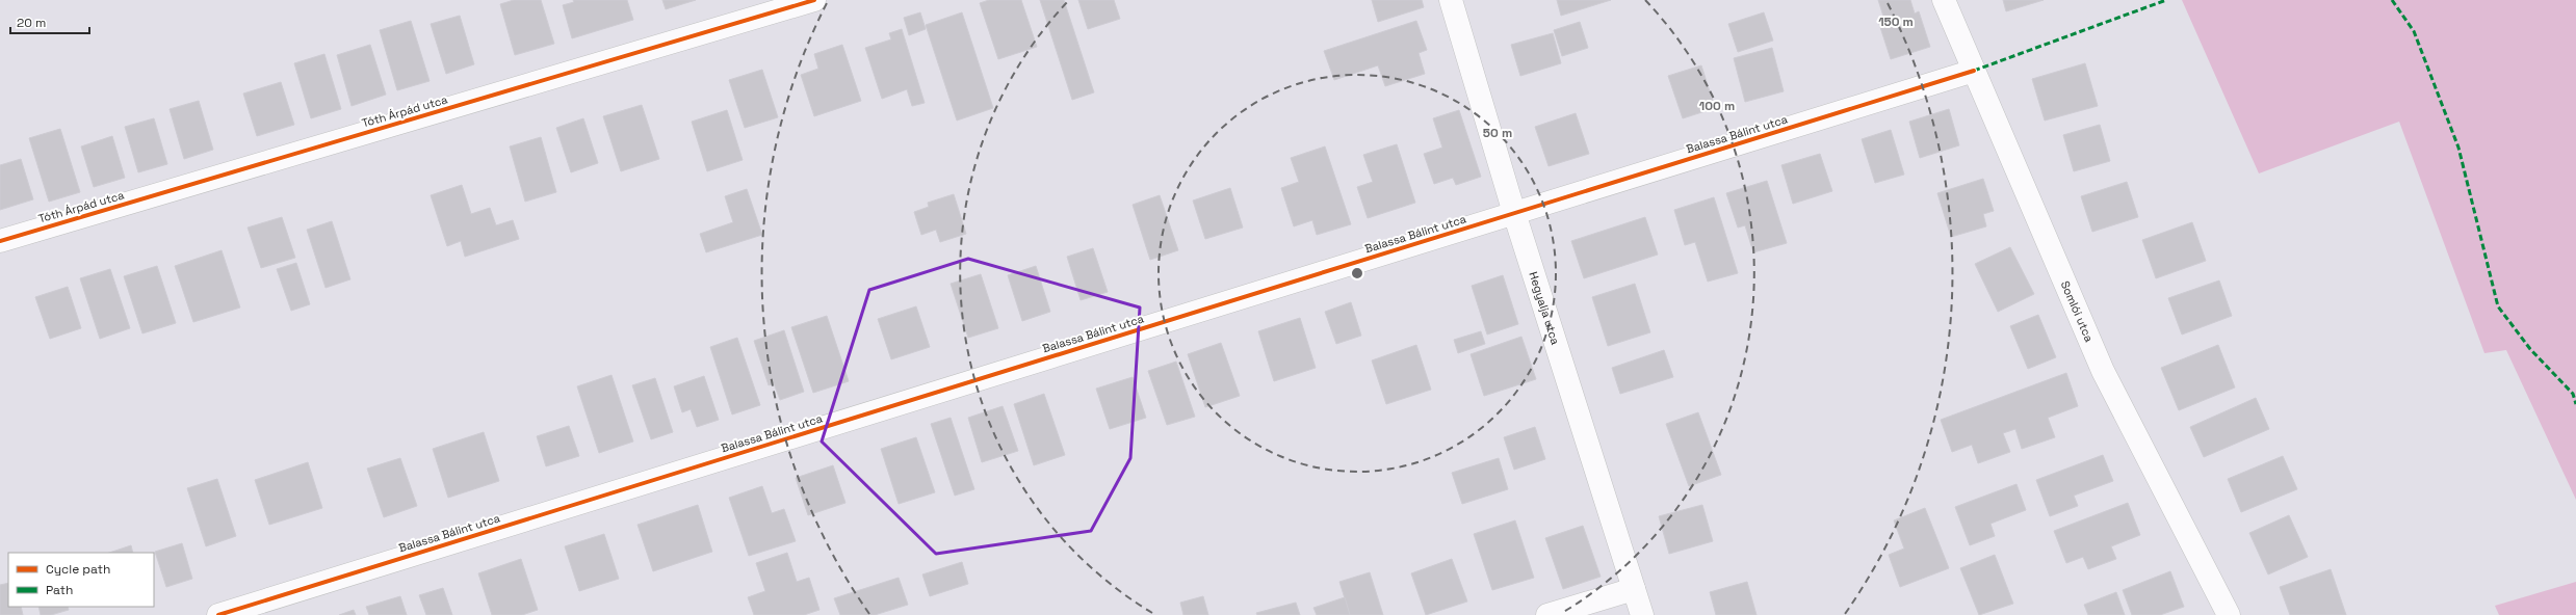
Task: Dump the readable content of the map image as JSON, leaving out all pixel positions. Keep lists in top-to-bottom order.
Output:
{
  "streets": {
    "street": [
      "Tóth Árpád utca",
      "Balassa Bálint utca",
      "Hegyalja utca",
      "Somlói utca"
    ]
  },
  "crossings": [
    ["Balassa Bálint utca", "Hegyalja utca"],
    ["Balassa Bálint utca", "Somlói utca"]
  ],
  "legend": ["Cycle path", "Path"],
  "scale_bar": "20 m",
  "rings": ["150 m", "100 m", "50 m"]
}
